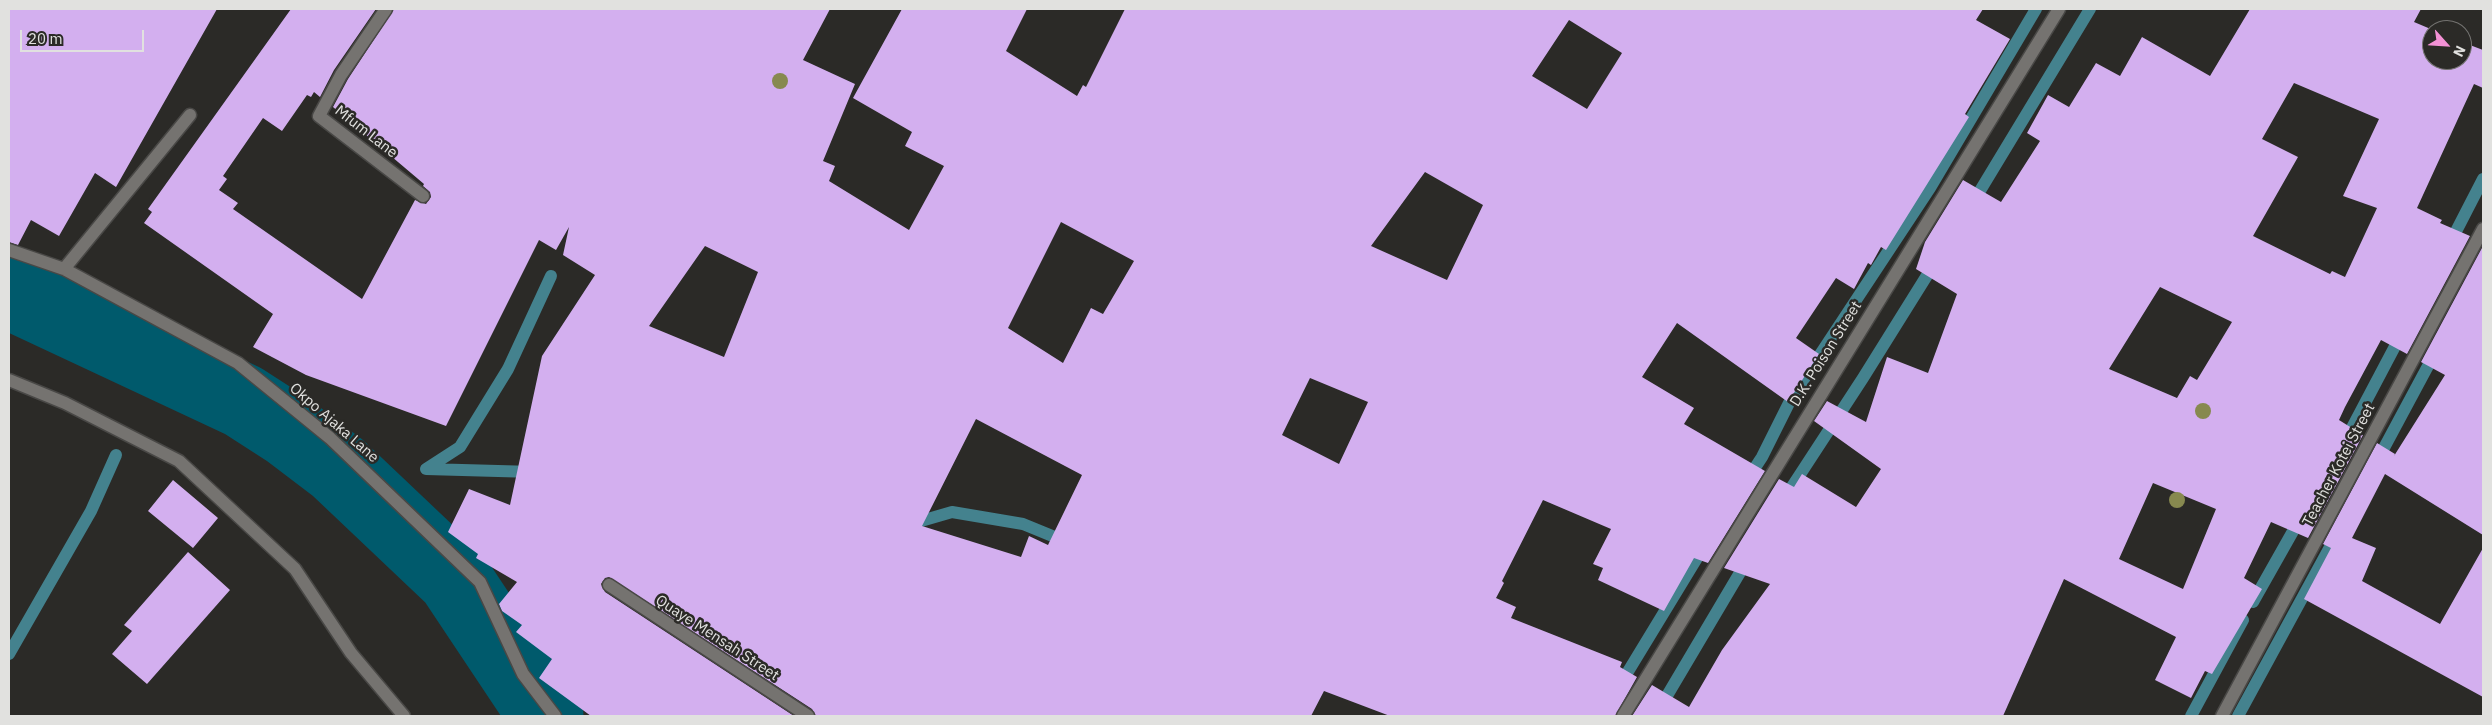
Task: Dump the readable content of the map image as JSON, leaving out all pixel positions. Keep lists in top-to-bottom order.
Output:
{
  "streets": {
    "street": [
      "Mfum Lane",
      "D.K. Poison Street",
      "Okpo Ajaka Lane",
      "Teacher Kotei Street",
      "Quaye Mensah Street"
    ]
  },
  "scale_bar": "20 m",
  "north": "bottom right"
}
